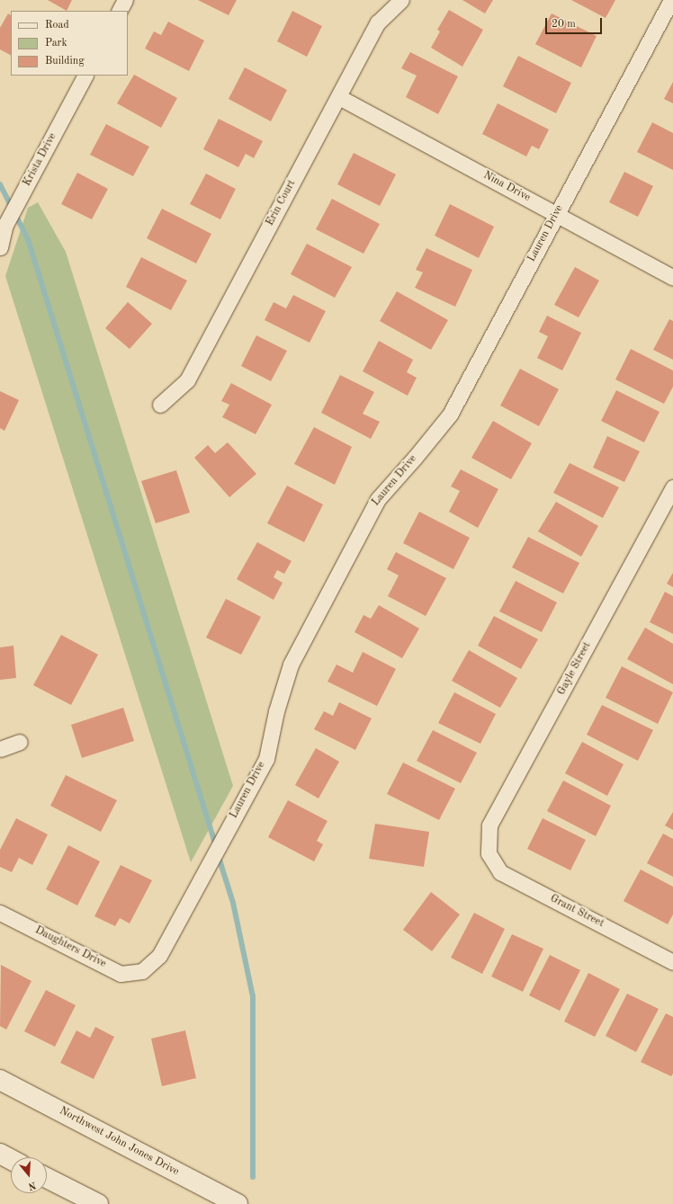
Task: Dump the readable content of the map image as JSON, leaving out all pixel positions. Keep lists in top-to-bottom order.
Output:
{
  "streets": {
    "main road": ["Northwest John Jones Drive"],
    "street": [
      "Krista Drive",
      "Nina Drive",
      "Erin Court",
      "Lauren Drive",
      "Gayle Street",
      "Grant Street",
      "Daughters Drive"
    ]
  },
  "crossings": [
    ["Nina Drive", "Erin Court"],
    ["Nina Drive", "Lauren Drive"],
    ["Lauren Drive", "Daughters Drive"],
    ["Gayle Street", "Grant Street"]
  ],
  "legend": ["Road", "Park", "Building"],
  "scale_bar": "20 m",
  "north": "bottom"
}
